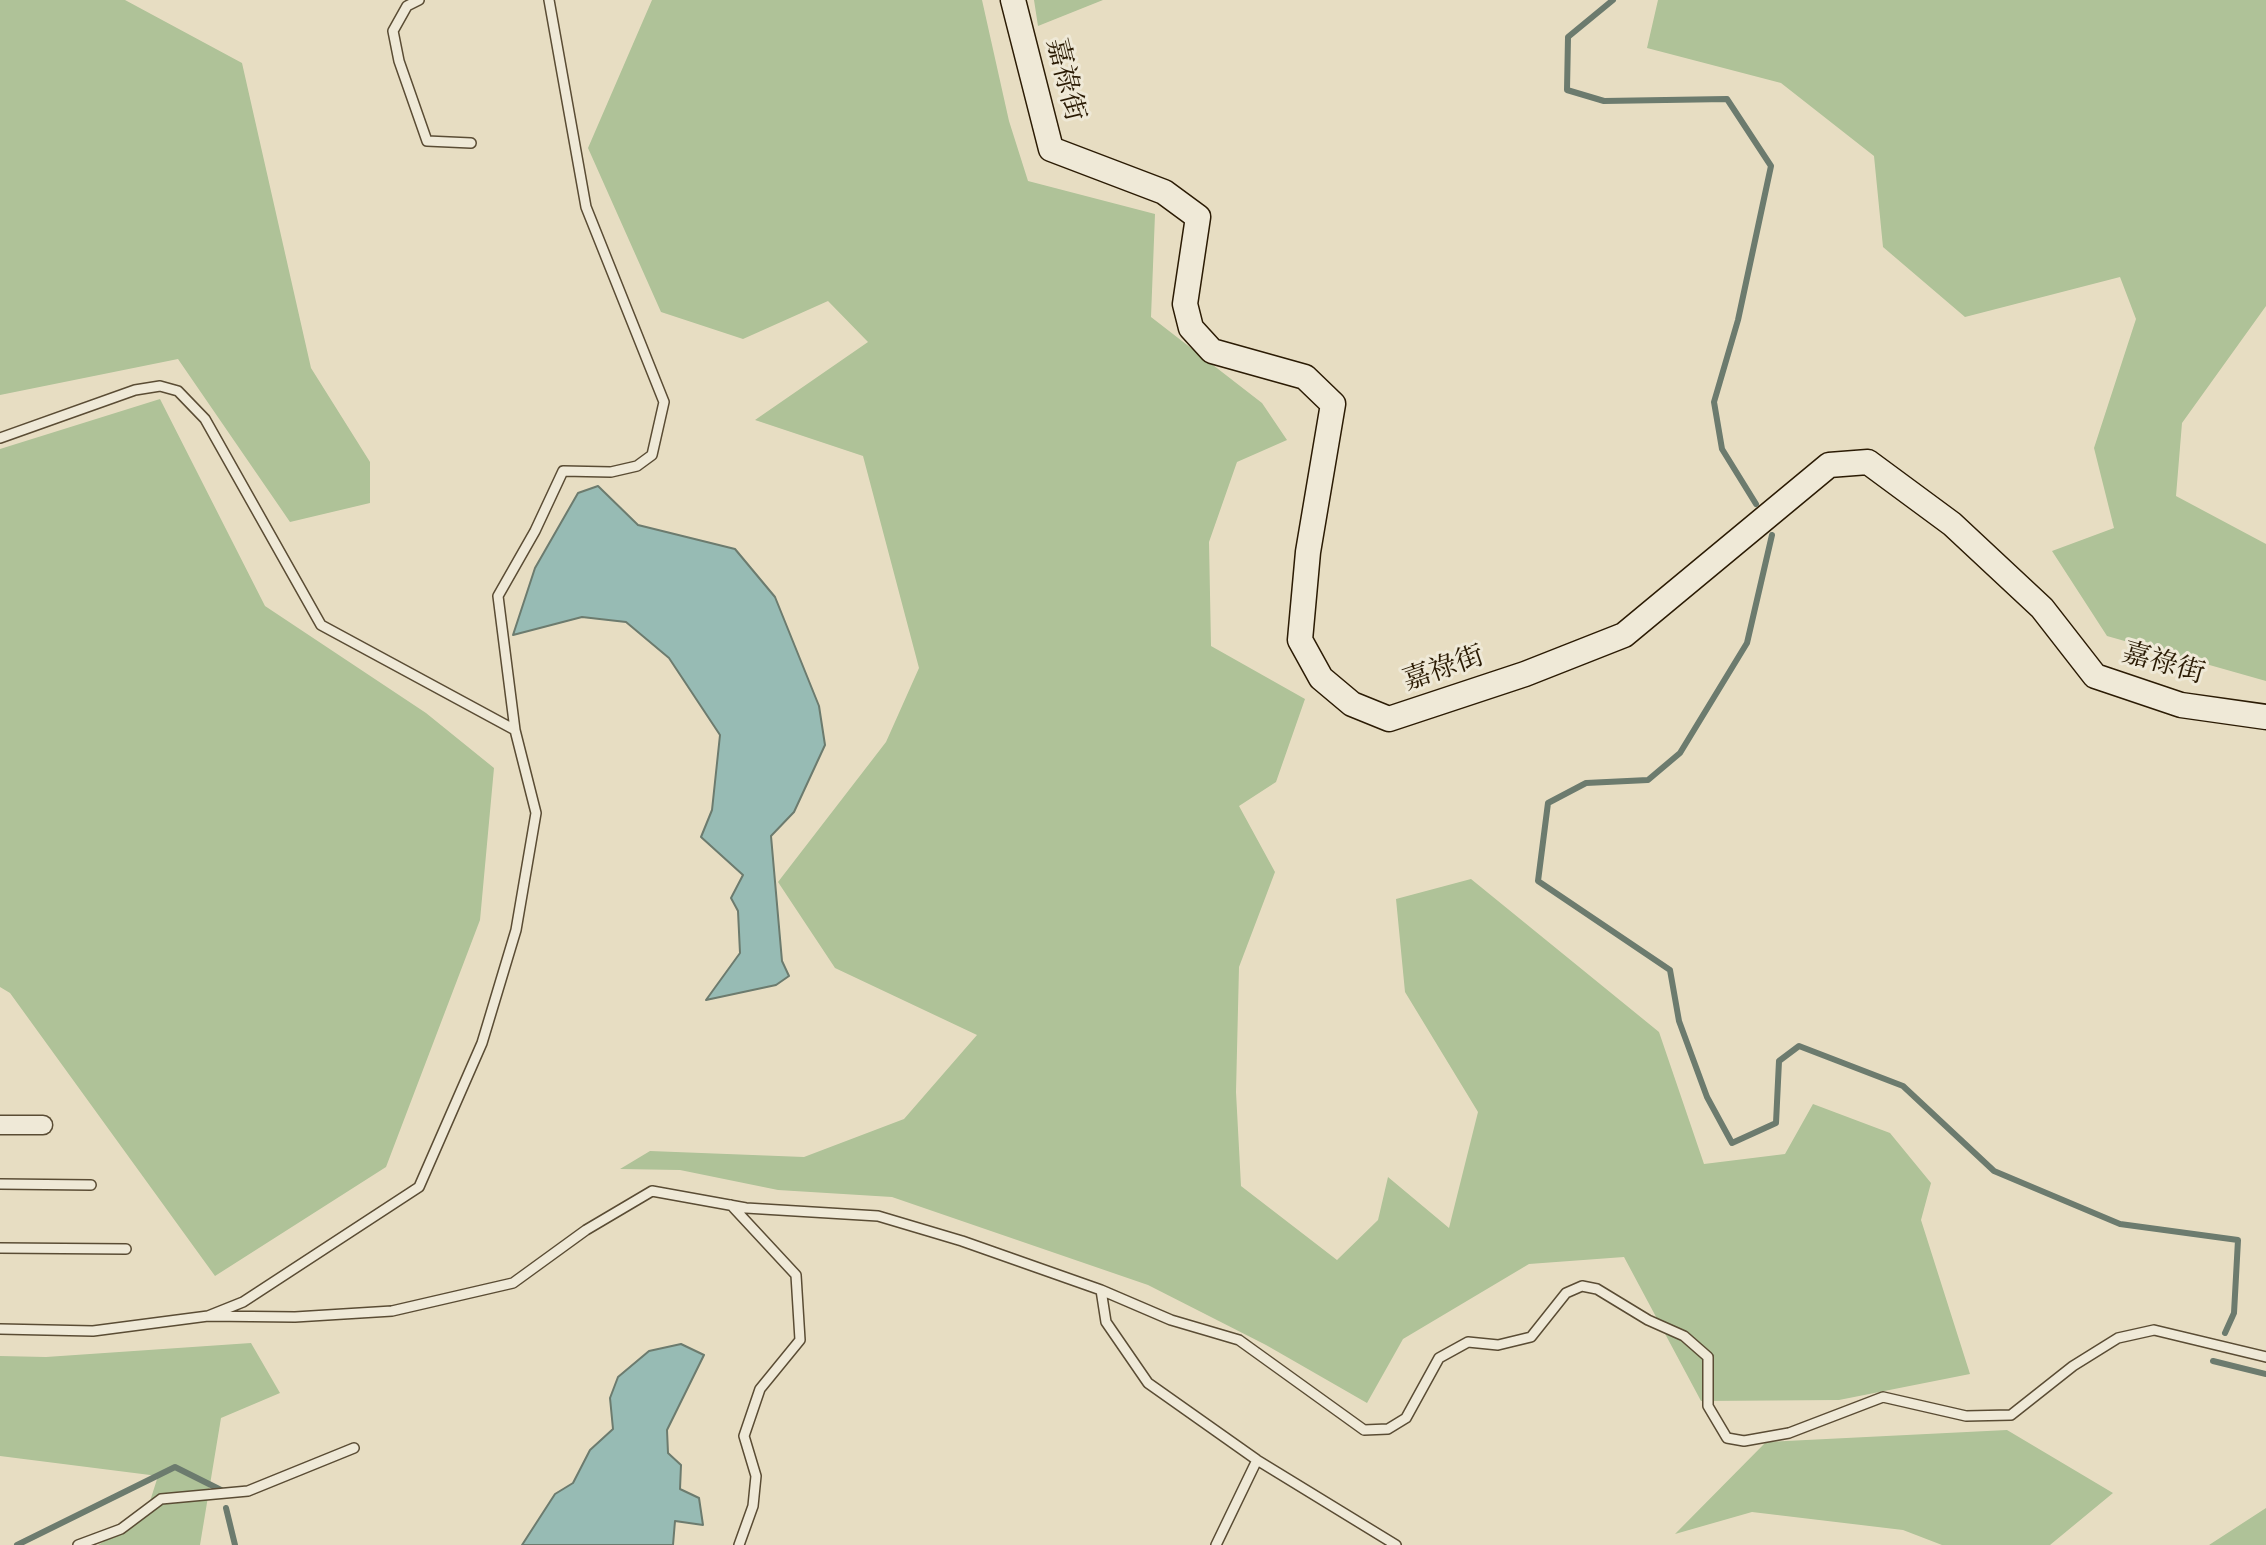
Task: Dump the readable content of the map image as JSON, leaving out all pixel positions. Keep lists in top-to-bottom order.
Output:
{
  "streets": {
    "street": ["嘉祿街"]
  }
}
